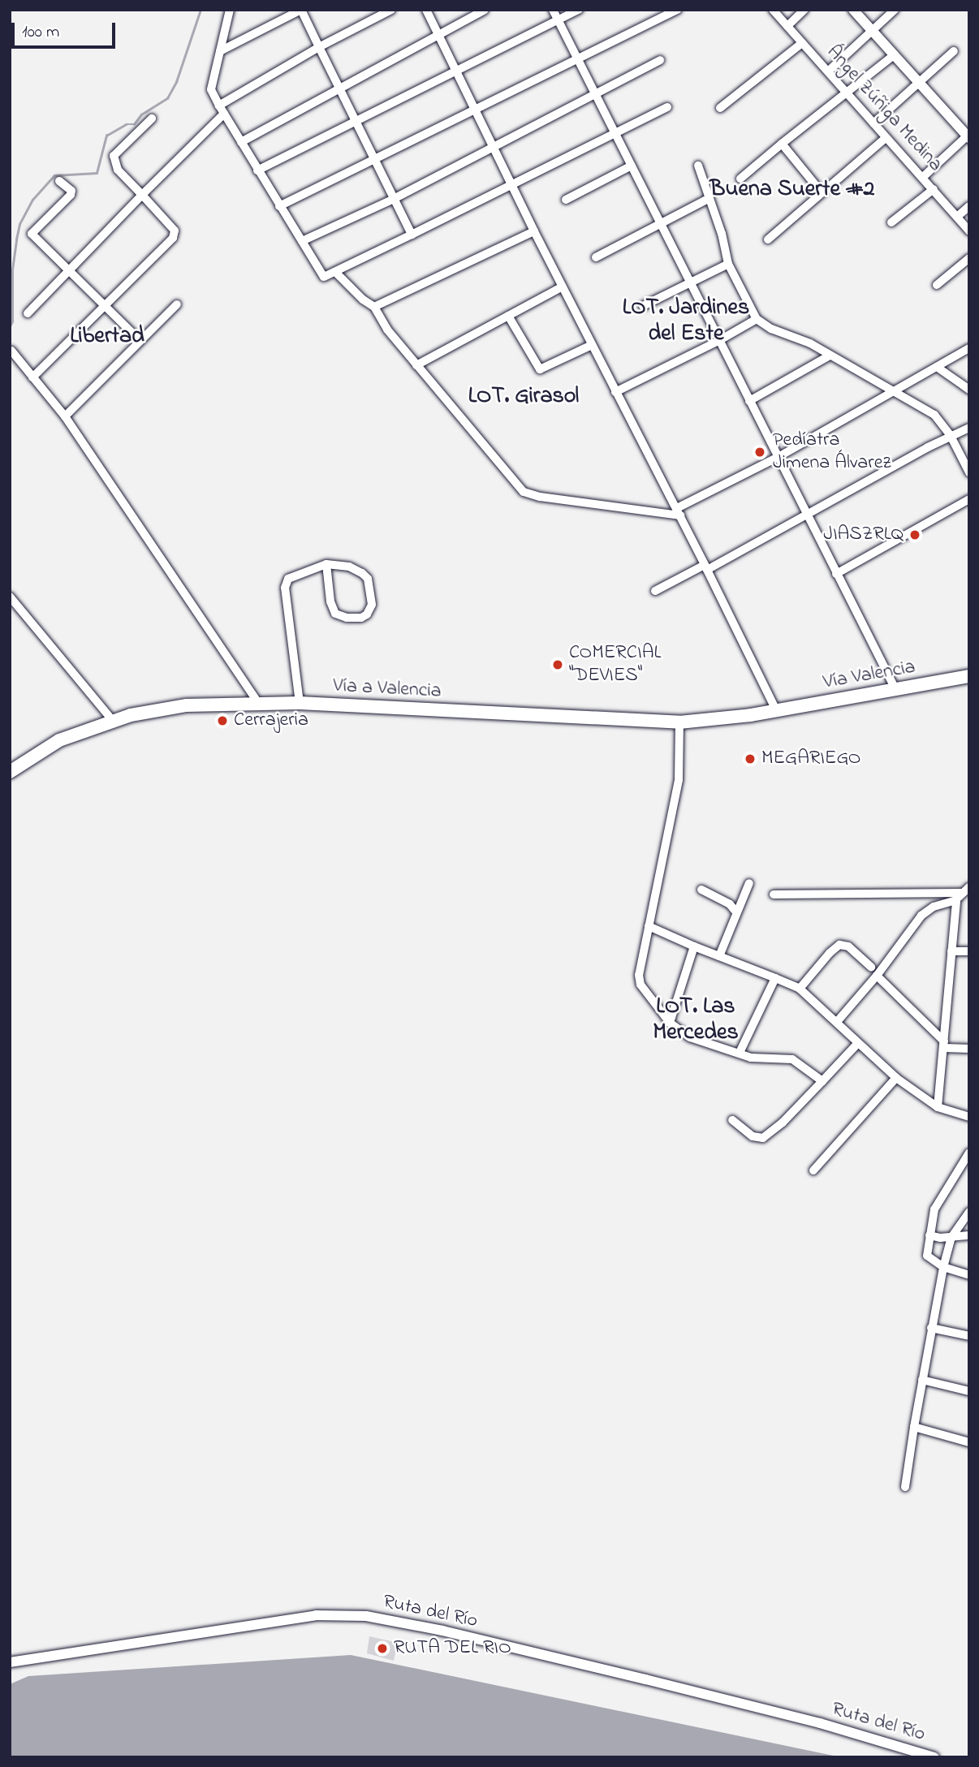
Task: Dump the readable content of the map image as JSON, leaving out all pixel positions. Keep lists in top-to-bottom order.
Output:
{
  "streets": {
    "highway": ["Vía Valencia", "Vía a Valencia"],
    "main road": ["Ruta del Río"],
    "street": ["Ángel Zúñiga Medina"]
  },
  "crossings": [
    ["Vía Valencia", "Vía a Valencia"]
  ],
  "districts": [
    "Buena Suerte #2",
    "LOT. Jardines del Este",
    "Libertad",
    "LOT. Girasol",
    "LOT. Las Mercedes"
  ],
  "places": [
    "Pedíatra Jimena Álvarez",
    "JIASZRLQ",
    "COMERCIAL \"DEVIES\"",
    "Cerrajeria",
    "MEGARIEGO",
    "RUTA DEL RIO"
  ],
  "scale_bar": "100 m"
}
